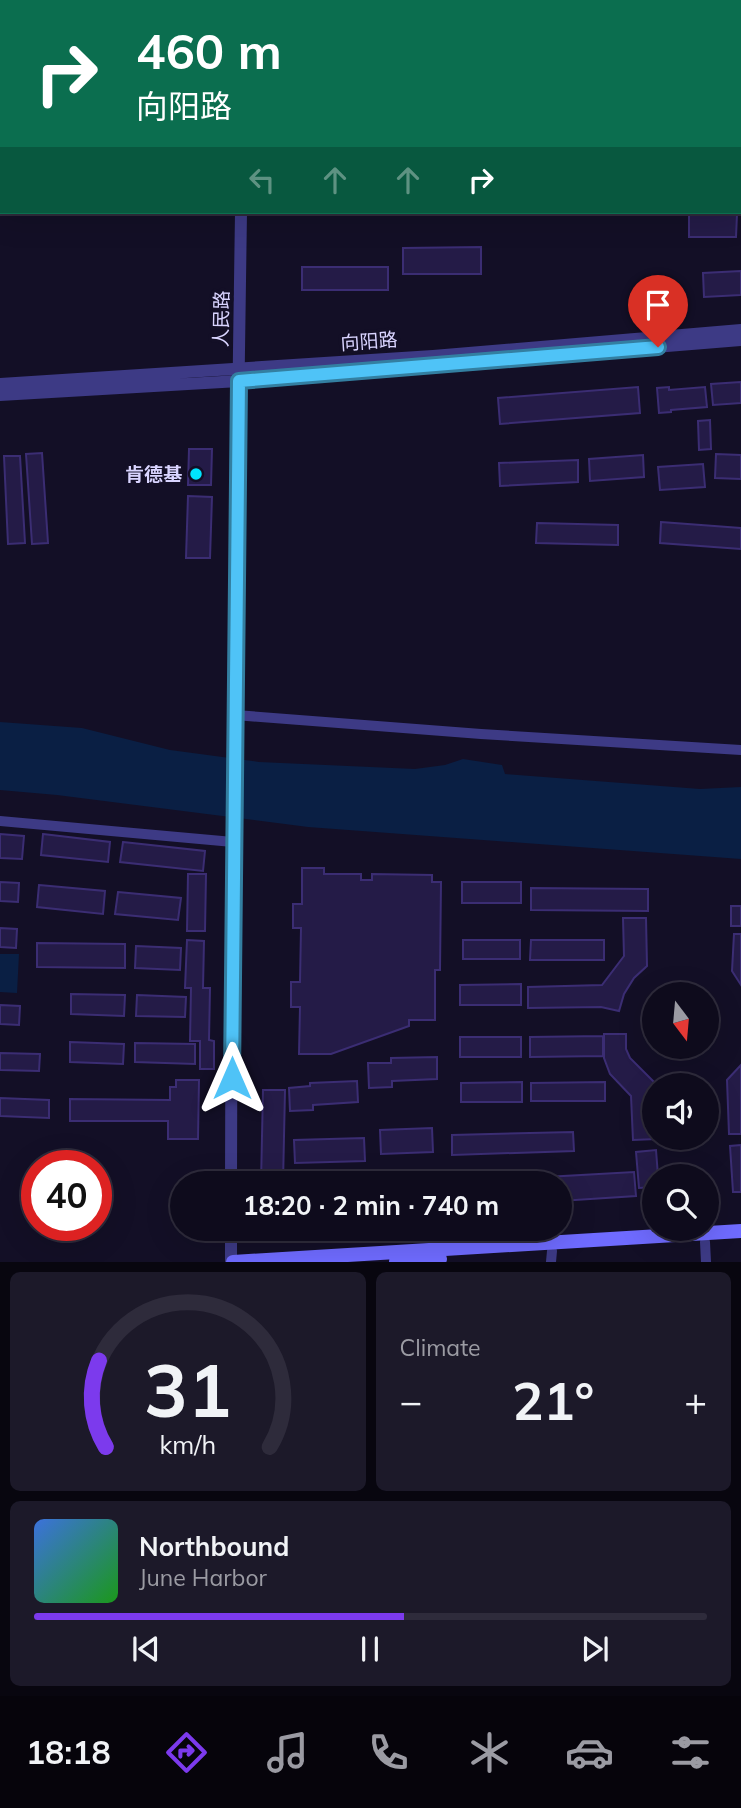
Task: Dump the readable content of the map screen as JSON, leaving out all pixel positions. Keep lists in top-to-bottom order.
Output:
{
  "streets": {
    "street": ["人民路", "向阳路"]
  },
  "crossings": [
    ["人民路", "向阳路"]
  ],
  "places": ["肯德基"],
  "north": "bottom",
  "page": {
    "turn": ["460 m", "向阳路"],
    "limit": "40",
    "trip": "18:20 · 2 min · 740 m",
    "tile": "Climate",
    "heat": ["−", "21°", "+"],
    "song": ["Northbound", "June Harbor"],
    "tabs": "18:18",
    "gauge": ["31", "km/h"]
  }
}
